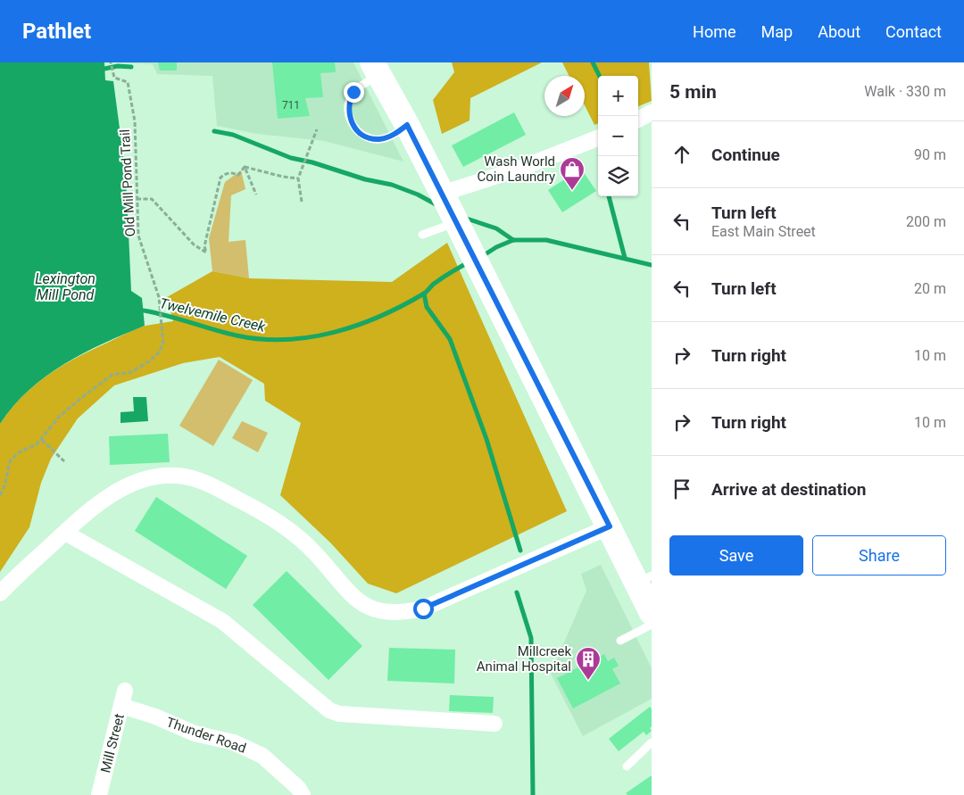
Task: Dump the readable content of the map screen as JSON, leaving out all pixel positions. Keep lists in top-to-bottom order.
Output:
{
  "streets": {
    "street": ["Thunder Road", "Mill Street"],
    "path": ["Old Mill Pond Trail"]
  },
  "crossings": [
    ["Thunder Road", "Mill Street"]
  ],
  "water": ["Lexington Mill Pond", "Twelvemile Creek"],
  "places": {
    "shop": ["Wash World Coin Laundry"],
    "building": ["Millcreek Animal Hospital"]
  },
  "house_numbers": ["711"],
  "north": "top right",
  "page": {
    "header": "Pathlet",
    "nav": [
      "Home",
      "Map",
      "About",
      "Contact"
    ],
    "heading": ["5 min", "Walk · 330 m"],
    "map_buttons": ["+", "−"],
    "list": [
      ["Continue", "90 m"],
      ["Turn left", "East Main Street", "200 m"],
      ["Turn left", "20 m"],
      ["Turn right", "10 m"],
      ["Turn right", "10 m"],
      "Arrive at destination"
    ],
    "buttons": ["Save", "Share"]
  }
}
